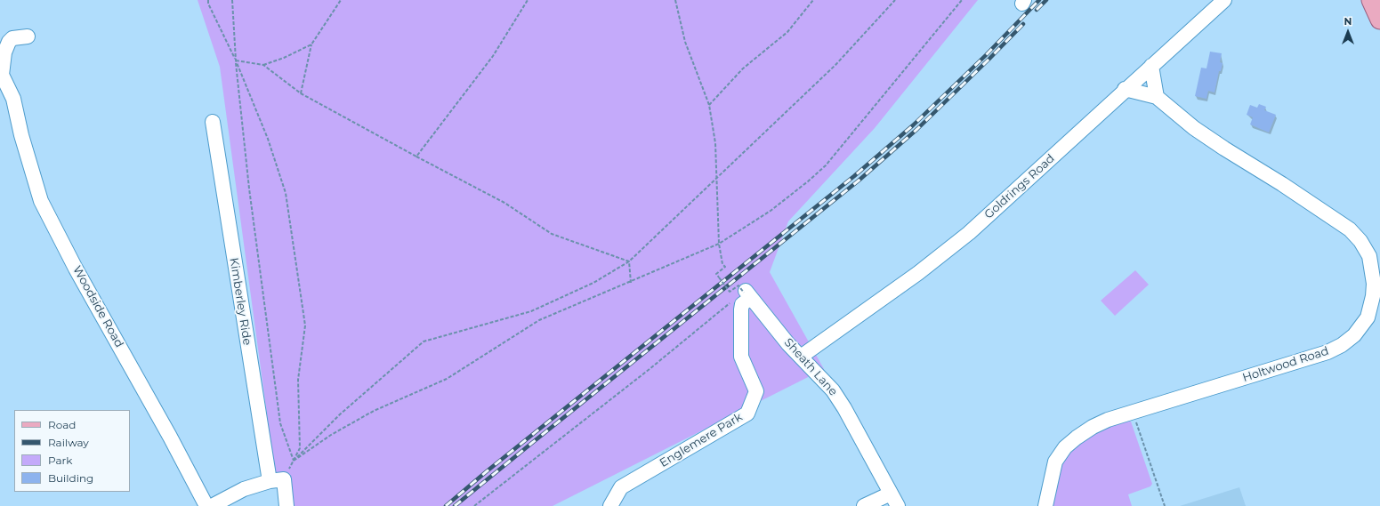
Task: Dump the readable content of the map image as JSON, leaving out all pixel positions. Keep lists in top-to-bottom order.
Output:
{
  "streets": {
    "street": [
      "Goldrings Road",
      "Kimberley Ride",
      "Woodside Road",
      "Holtwood Road",
      "Sheath Lane",
      "Englemere Park"
    ]
  },
  "crossings": [
    ["Goldrings Road", "Holtwood Road"],
    ["Goldrings Road", "Sheath Lane"],
    ["Sheath Lane", "Englemere Park"]
  ],
  "legend": [
    "Road",
    "Railway",
    "Park",
    "Building"
  ],
  "north": "top"
}
